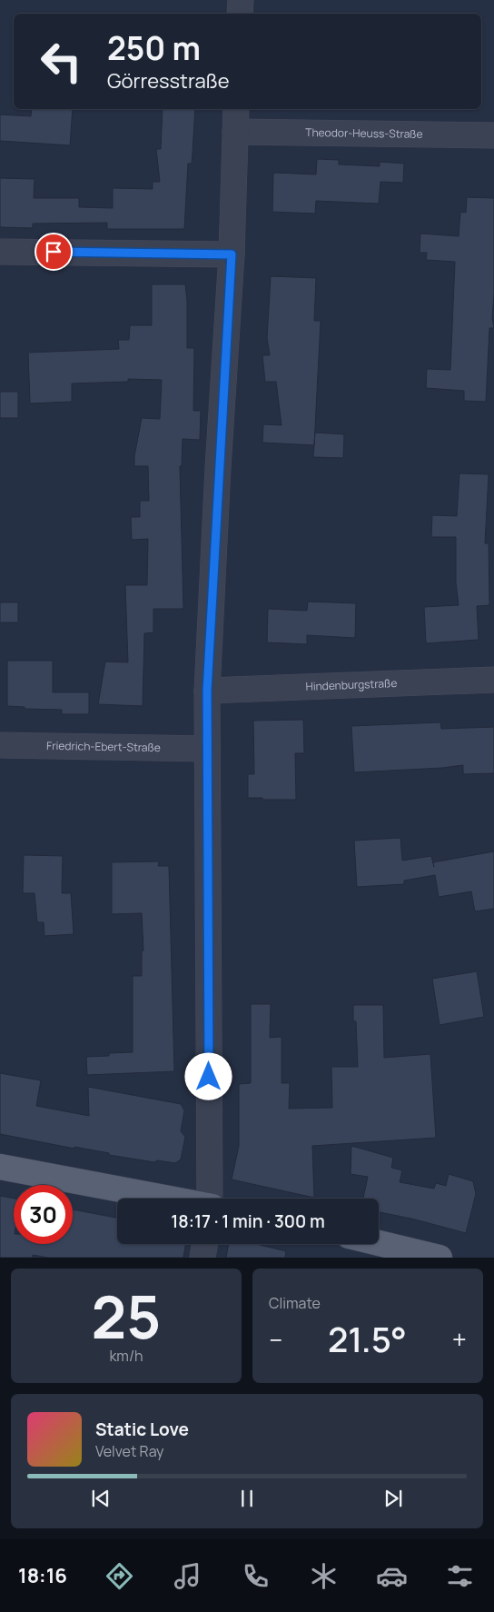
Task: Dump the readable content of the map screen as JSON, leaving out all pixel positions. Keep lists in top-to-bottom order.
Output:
{
  "streets": {
    "street": ["Theodor-Heuss-Straße", "Hindenburgstraße", "Friedrich-Ebert-Straße"]
  },
  "page": {
    "turn": ["250 m", "Görresstraße"],
    "limit": "30",
    "trip": "18:17 · 1 min · 300 m",
    "tile": [
      ["25", "km/h"],
      "Climate"
    ],
    "heat": ["−", "21.5°", "+"],
    "song": ["Static Love", "Velvet Ray"],
    "tabs": "18:16"
  }
}
